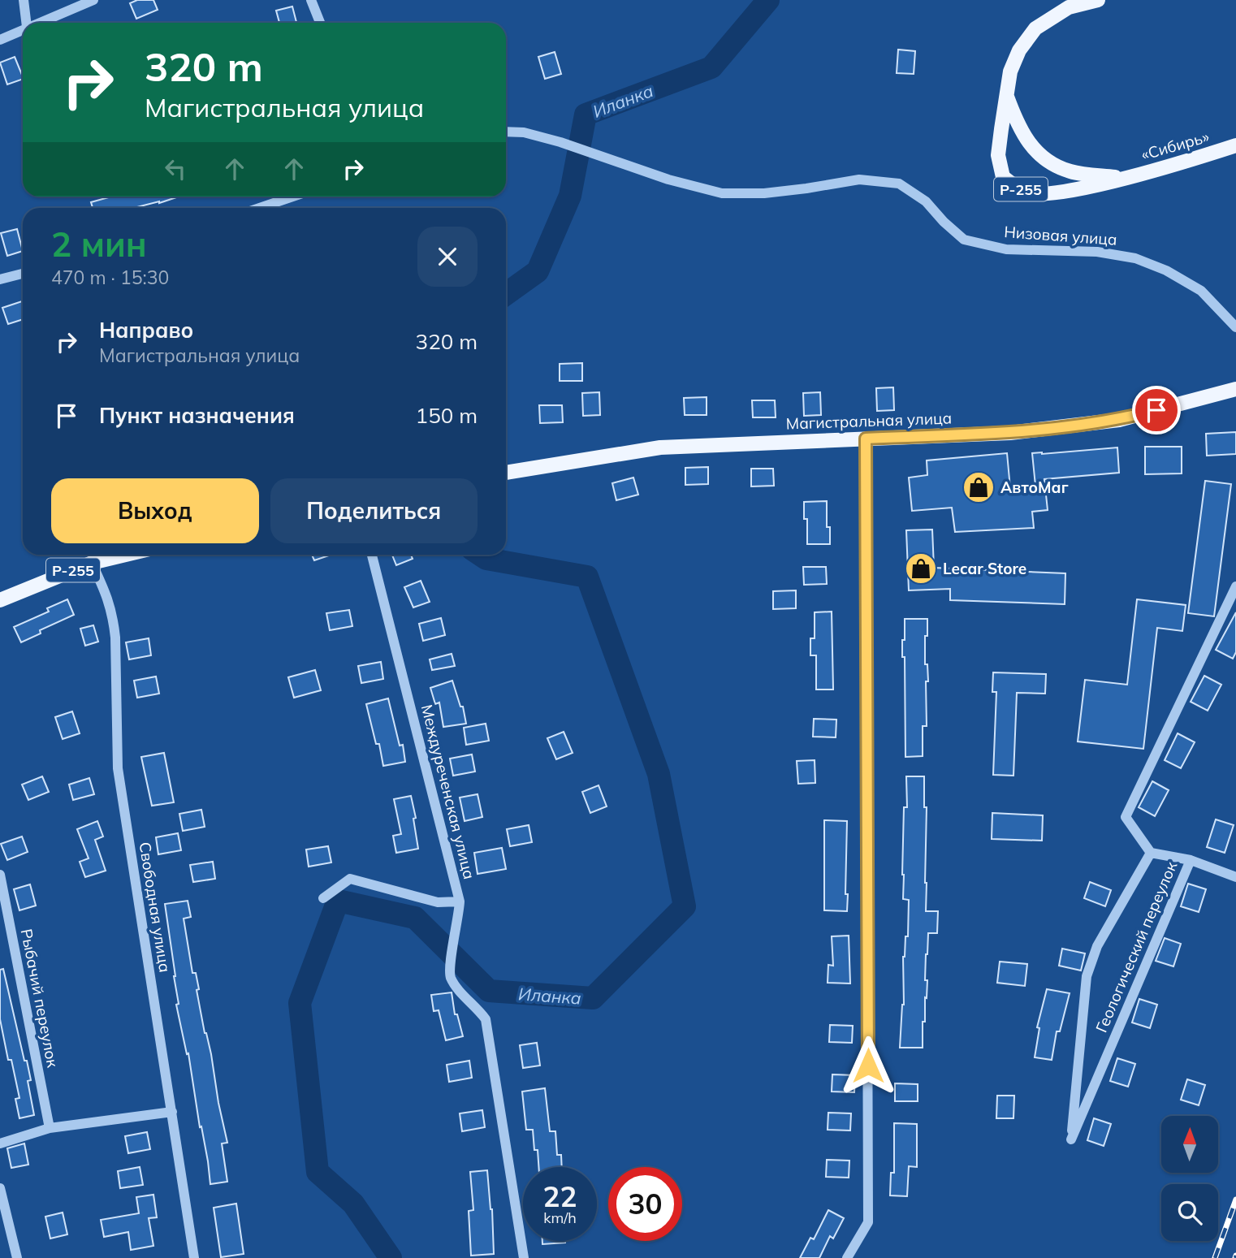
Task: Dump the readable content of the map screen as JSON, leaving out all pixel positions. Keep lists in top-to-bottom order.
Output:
{
  "streets": {
    "main road": ["«Сибирь»", "Р-255", "Магистральная улица"],
    "street": [
      "Низовая улица",
      "Междуреченская улица",
      "Свободная улица",
      "Геологический переулок",
      "Рыбачий переулок"
    ]
  },
  "crossings": [
    ["Р-255", "Свободная улица"]
  ],
  "water": ["Иланка"],
  "places": {
    "shop": ["АвтоМаг", "Lecar Store"]
  },
  "north": "top",
  "page": {
    "turn": ["320 m", "Магистральная улица"],
    "heading": ["2 мин", "470 m · 15:30"],
    "list": [
      {
        "name": "Направо",
        "note": "Магистральная улица",
        "value": "320 m"
      },
      {
        "name": "Пункт назначения",
        "value": "150 m"
      }
    ],
    "buttons": ["Выход", "Поделиться"],
    "speed": "22 km/h",
    "limit": "30"
  }
}
